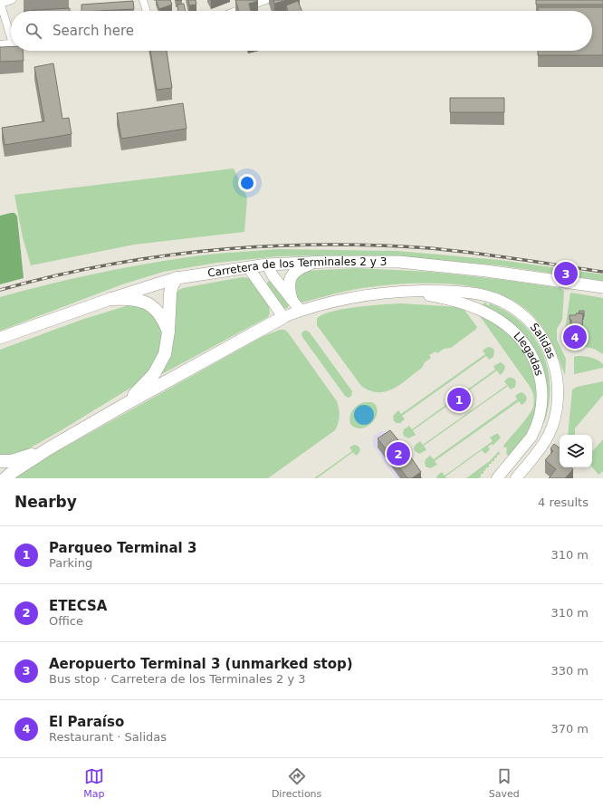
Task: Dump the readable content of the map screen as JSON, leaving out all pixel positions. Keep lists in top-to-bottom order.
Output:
{
  "streets": {
    "main road": ["Carretera de los Terminales 2 y 3", "Salidas", "Llegadas"]
  },
  "crossings": [
    ["Salidas", "Llegadas"]
  ],
  "page": {
    "search": "Search here",
    "pins": [
      "3",
      "4",
      "1",
      "2"
    ],
    "heading": ["Nearby", "4 results"],
    "list": [
      {
        "mark": "1",
        "name": "Parqueo Terminal 3",
        "note": "Parking",
        "value": "310 m"
      },
      {
        "mark": "2",
        "name": "ETECSA",
        "note": "Office",
        "value": "310 m"
      },
      {
        "mark": "3",
        "name": "Aeropuerto Terminal 3 (unmarked stop)",
        "note": "Bus stop · Carretera de los Terminales 2 y 3",
        "value": "330 m"
      },
      {
        "mark": "4",
        "name": "El Paraíso",
        "note": "Restaurant · Salidas",
        "value": "370 m"
      }
    ],
    "nav": ["Map", "Directions", "Saved"]
  }
}
